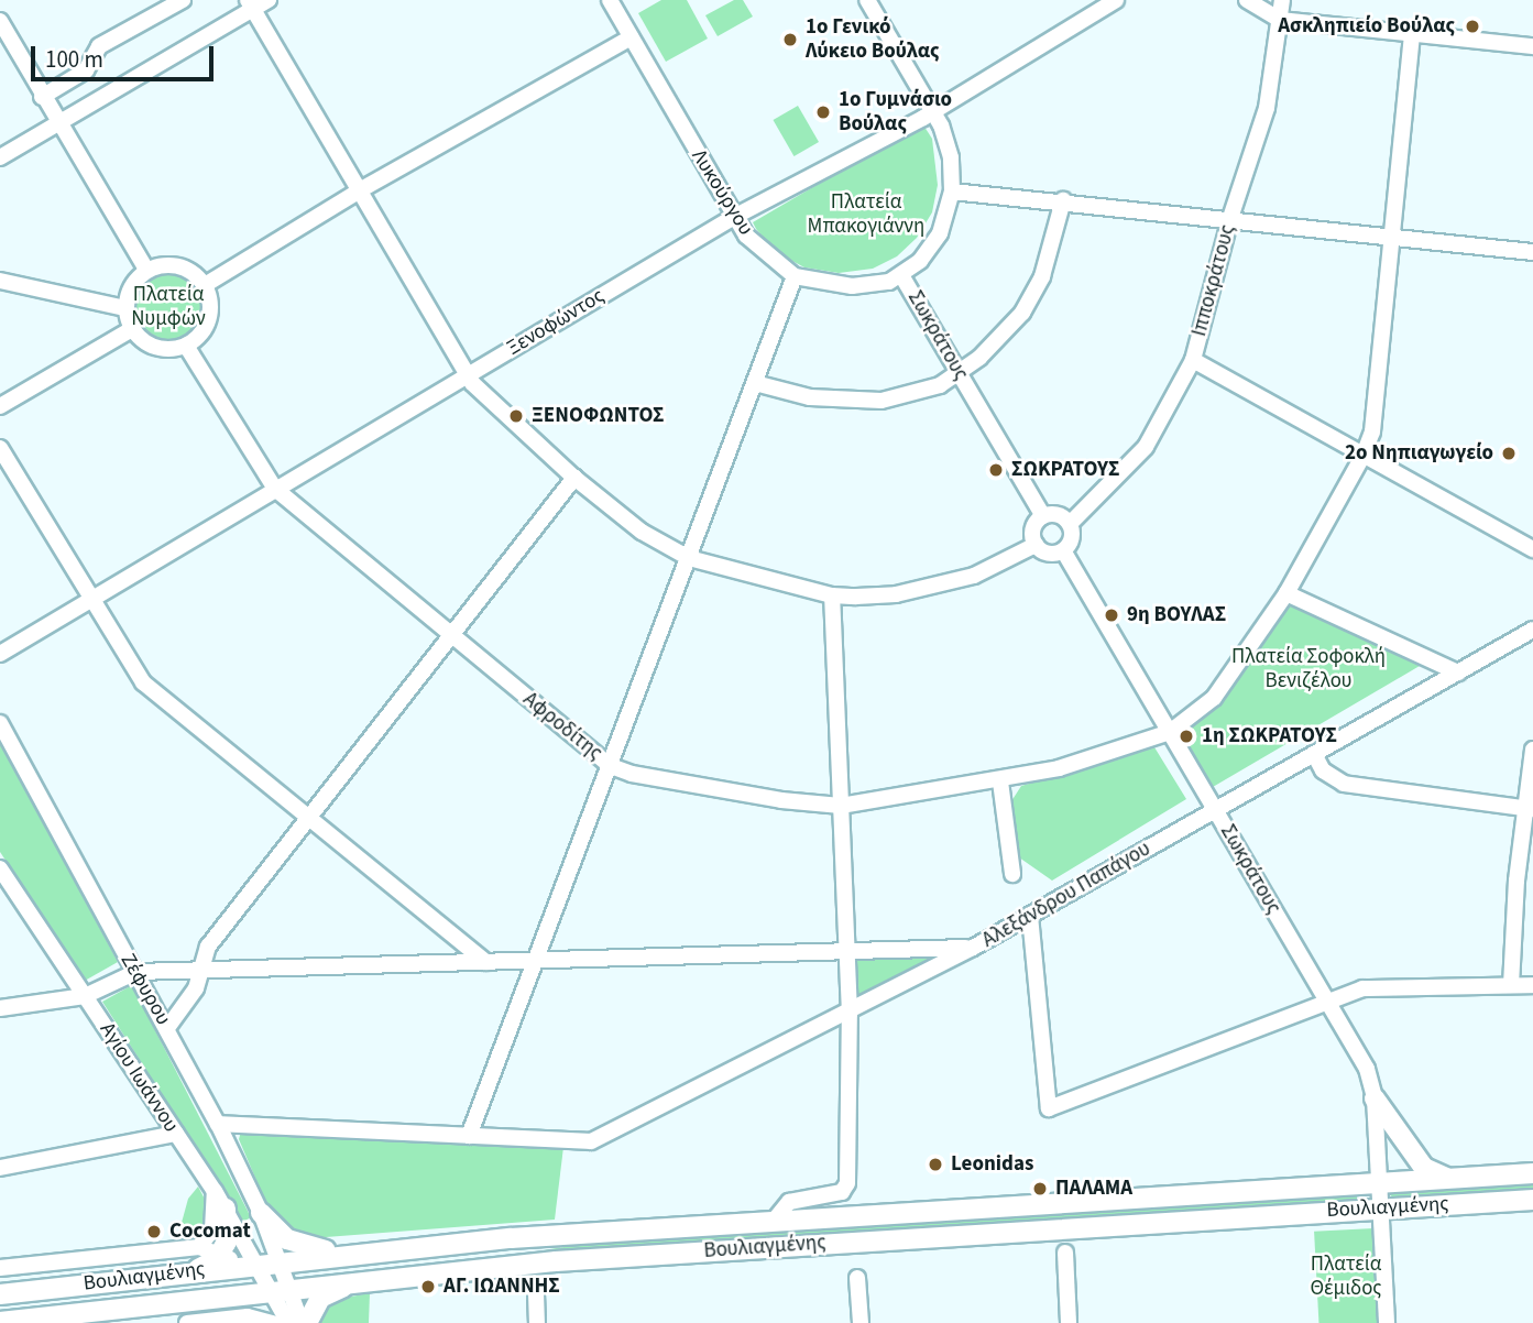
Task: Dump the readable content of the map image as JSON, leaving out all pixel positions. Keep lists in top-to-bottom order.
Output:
{
  "streets": {
    "main road": ["Βουλιαγμένης"],
    "street": [
      "Λυκούργου",
      "Ιπποκράτους",
      "Ξενοφώντος",
      "Σωκράτους",
      "Αφροδίτης",
      "Αλεξάνδρου Παπάγου",
      "Ζέφυρου",
      "Αγίου Ιωάννου"
    ]
  },
  "crossings": [
    ["Λυκούργου", "Ξενοφώντος"],
    ["Λυκούργου", "Σωκράτους"],
    ["Ιπποκράτους", "Σωκράτους"],
    ["Ξενοφώντος", "Αφροδίτης"],
    ["Σωκράτους", "Αφροδίτης"],
    ["Σωκράτους", "Αλεξάνδρου Παπάγου"],
    ["Σωκράτους", "Βουλιαγμένης"],
    ["Ζέφυρου", "Αγίου Ιωάννου"],
    ["Ζέφυρου", "Βουλιαγμένης"],
    ["Αγίου Ιωάννου", "Βουλιαγμένης"]
  ],
  "parks": [
    "Πλατεία Μπακογιάννη",
    "Πλατεία Νυμφών",
    "Πλατεία Σοφοκλή Βενιζέλου",
    "Πλατεία Θέμιδος"
  ],
  "places": [
    "Ασκληπιείο Βούλας",
    "1ο Γενικό Λύκειο Βούλας",
    "1ο Γυμνάσιο Βούλας",
    "ΞΕΝΟΦΩΝΤΟΣ",
    "2ο Νηπιαγωγείο",
    "ΣΩΚΡΑΤΟΥΣ",
    "9η ΒΟΥΛΑΣ",
    "1η ΣΩΚΡΑΤΟΥΣ",
    "Leonidas",
    "ΠΑΛΑΜΑ",
    "Cocomat",
    "ΑΓ. ΙΩΑΝΝΗΣ"
  ],
  "scale_bar": "100 m"
}
